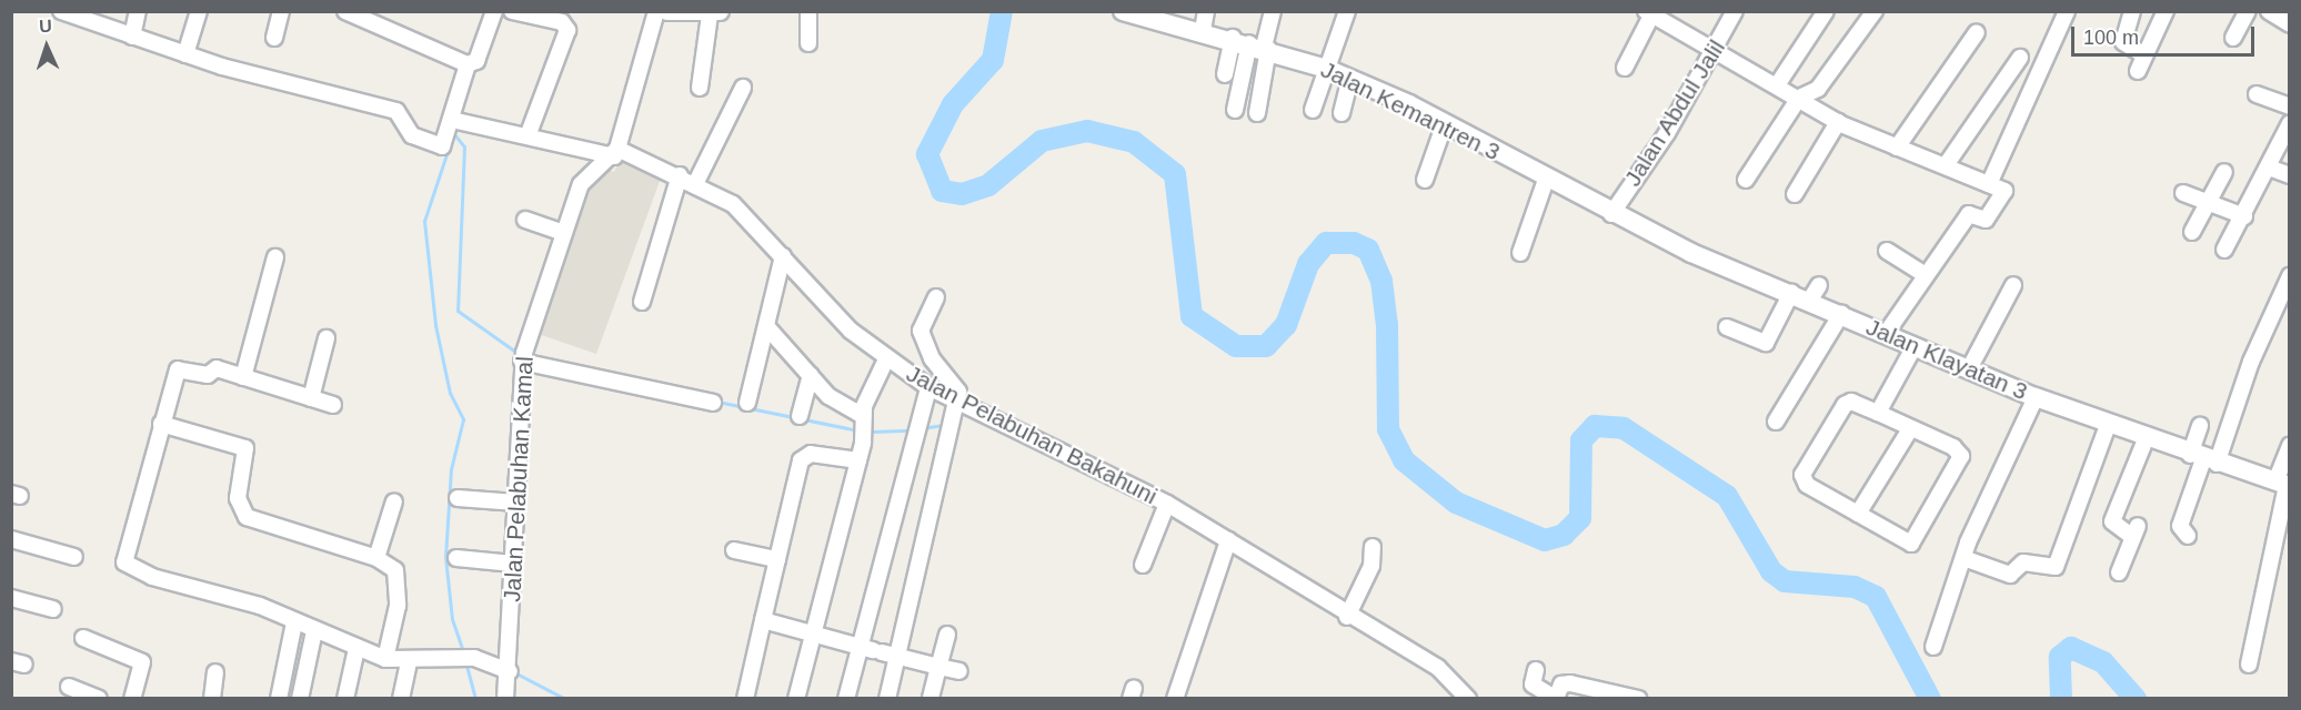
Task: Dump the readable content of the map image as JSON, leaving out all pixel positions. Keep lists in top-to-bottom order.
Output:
{
  "streets": {
    "street": [
      "Jalan Kemantren 3",
      "Jalan Abdul Jalil",
      "Jalan Klayatan 3",
      "Jalan Pelabuhan Bakahuni",
      "Jalan Pelabuhan Kamal"
    ]
  },
  "crossings": [
    ["Jalan Kemantren 3", "Jalan Abdul Jalil"],
    ["Jalan Kemantren 3", "Jalan Klayatan 3"],
    ["Jalan Abdul Jalil", "Jalan Klayatan 3"],
    ["Jalan Pelabuhan Bakahuni", "Jalan Pelabuhan Kamal"]
  ],
  "scale_bar": "100 m",
  "north": "top"
}
